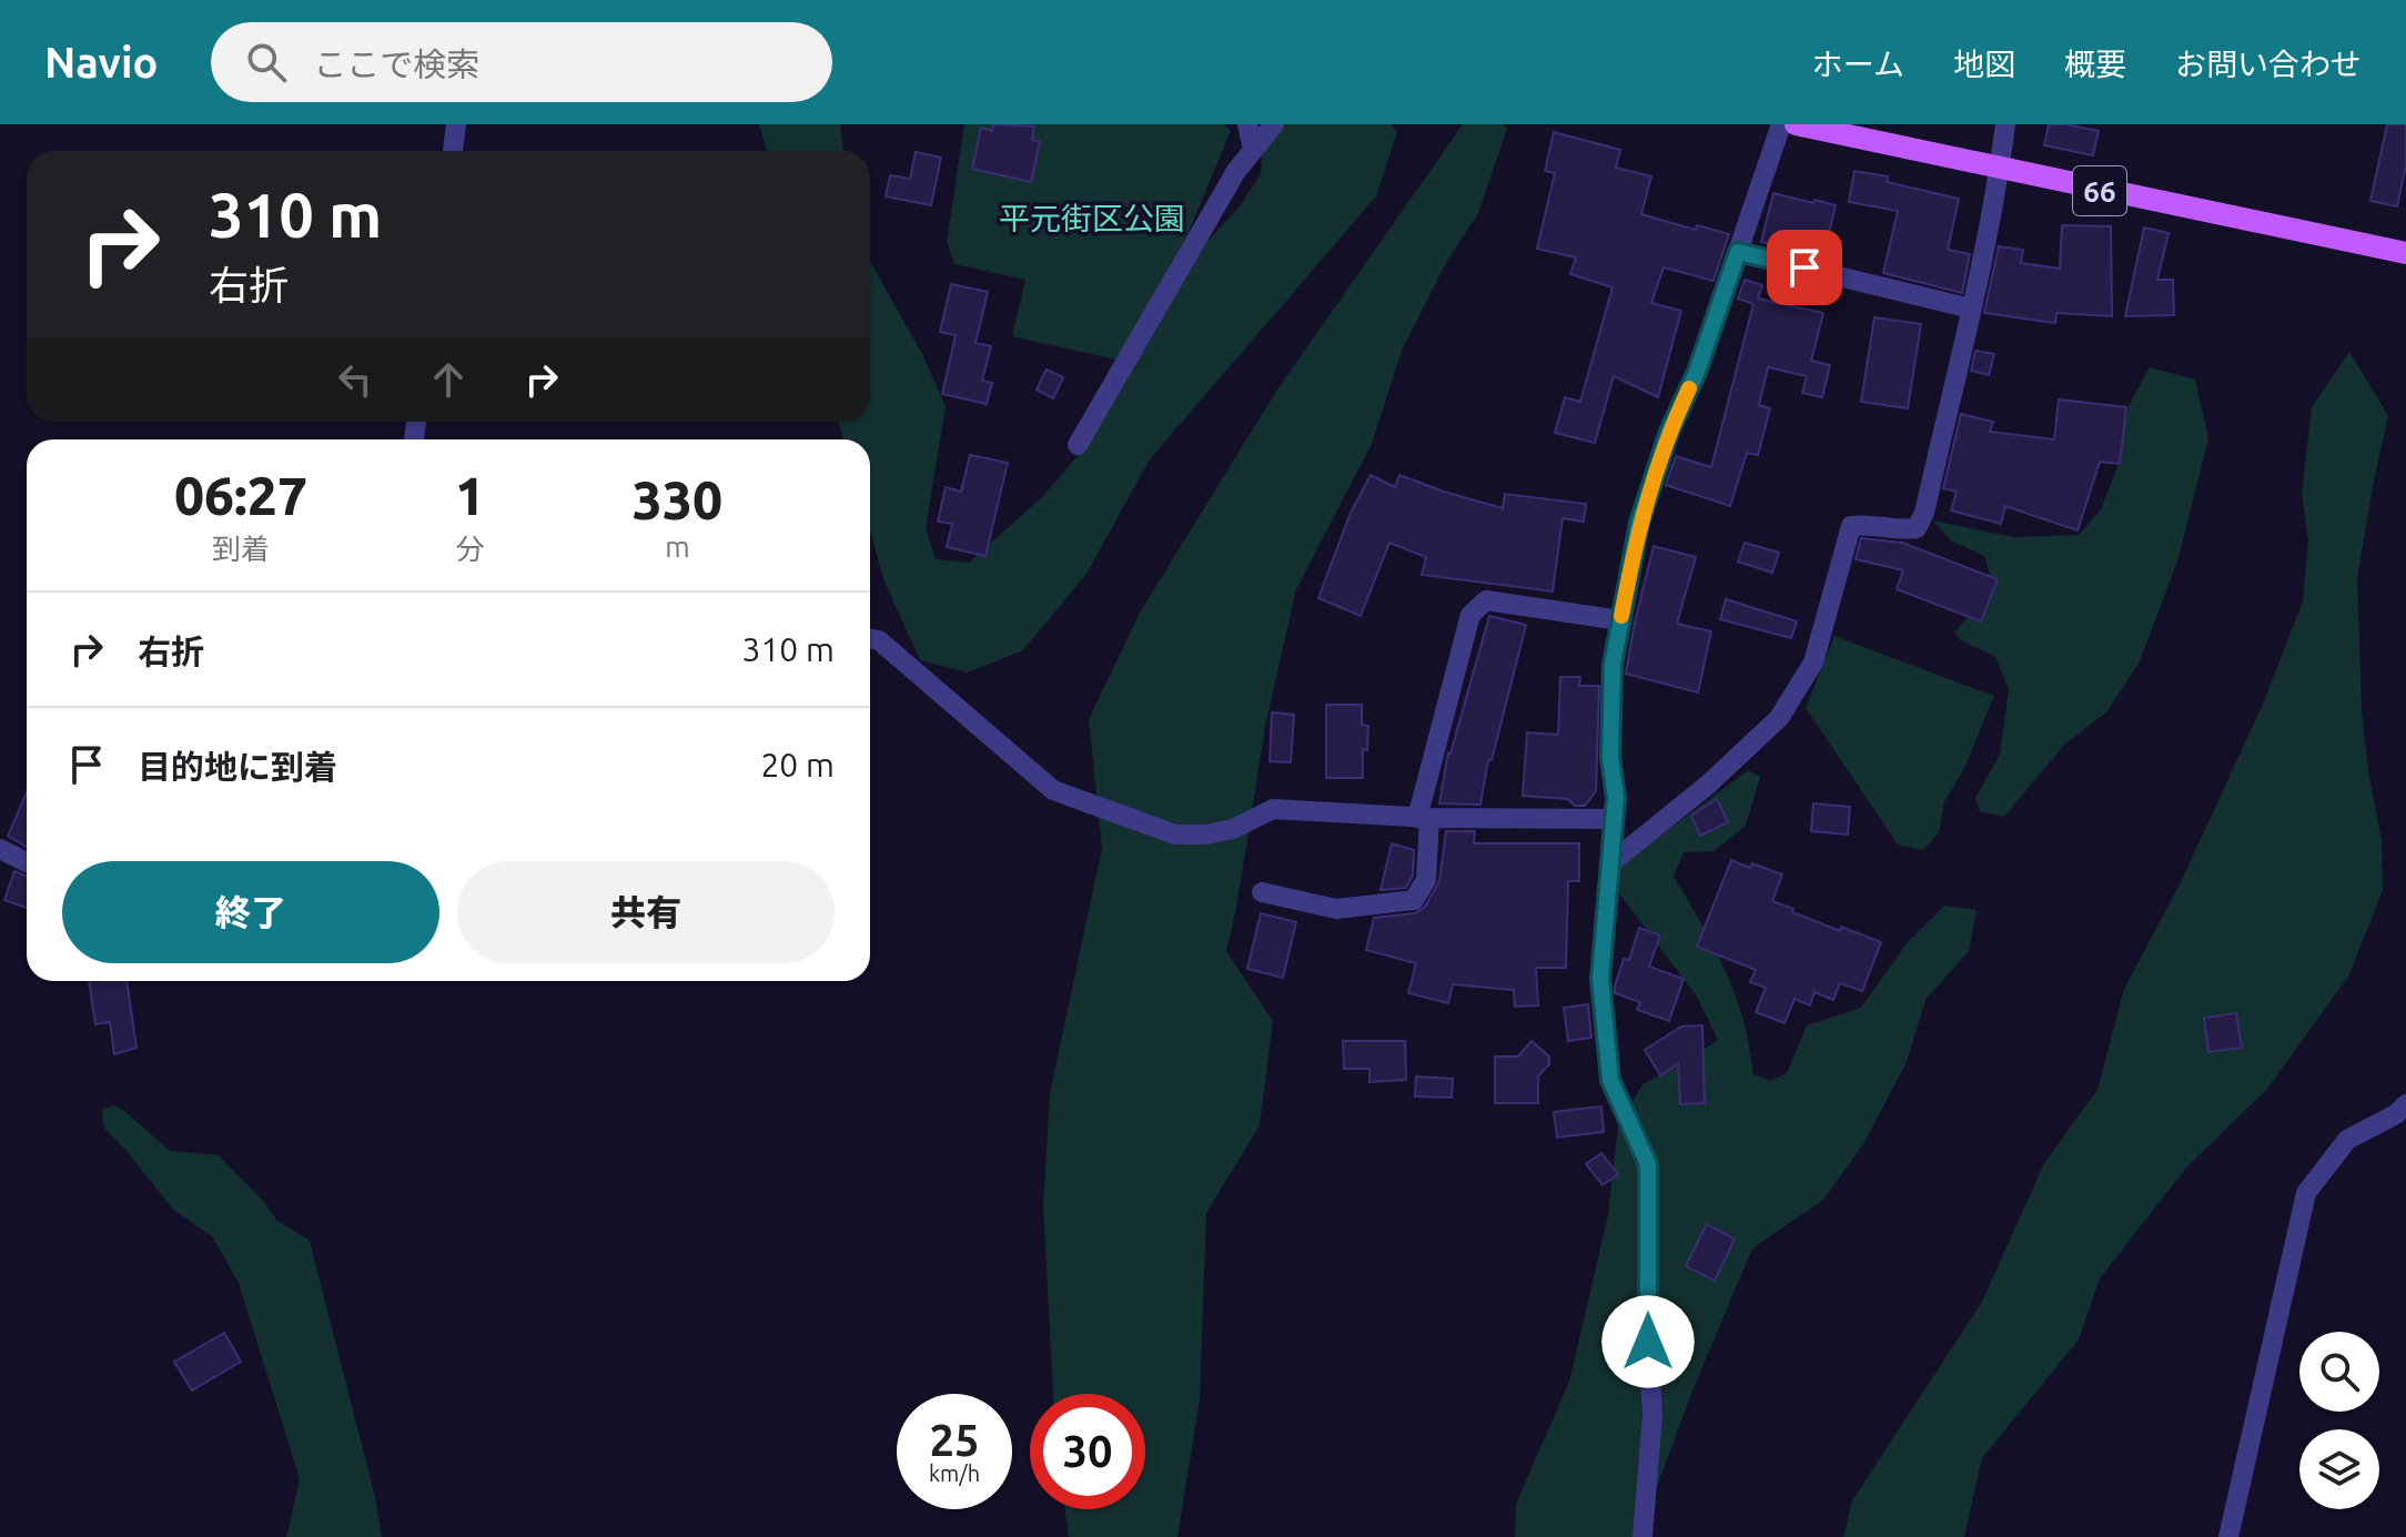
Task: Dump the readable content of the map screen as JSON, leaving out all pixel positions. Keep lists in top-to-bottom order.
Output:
{
  "streets": {
    "main road": ["66"]
  },
  "parks": ["平元街区公園"],
  "page": {
    "header": "Navio",
    "search": "ここで検索",
    "nav": [
      "ホーム",
      "地図",
      "概要",
      "お問い合わせ"
    ],
    "turn": ["310 m", "右折"],
    "eta": [
      "06:27",
      "到着",
      "1",
      "分",
      "330",
      "m"
    ],
    "list": [
      {
        "name": "右折",
        "value": "310 m"
      },
      {
        "name": "目的地に到着",
        "value": "20 m"
      }
    ],
    "buttons": ["終了", "共有"],
    "speed": "25 km/h",
    "limit": "30"
  }
}
